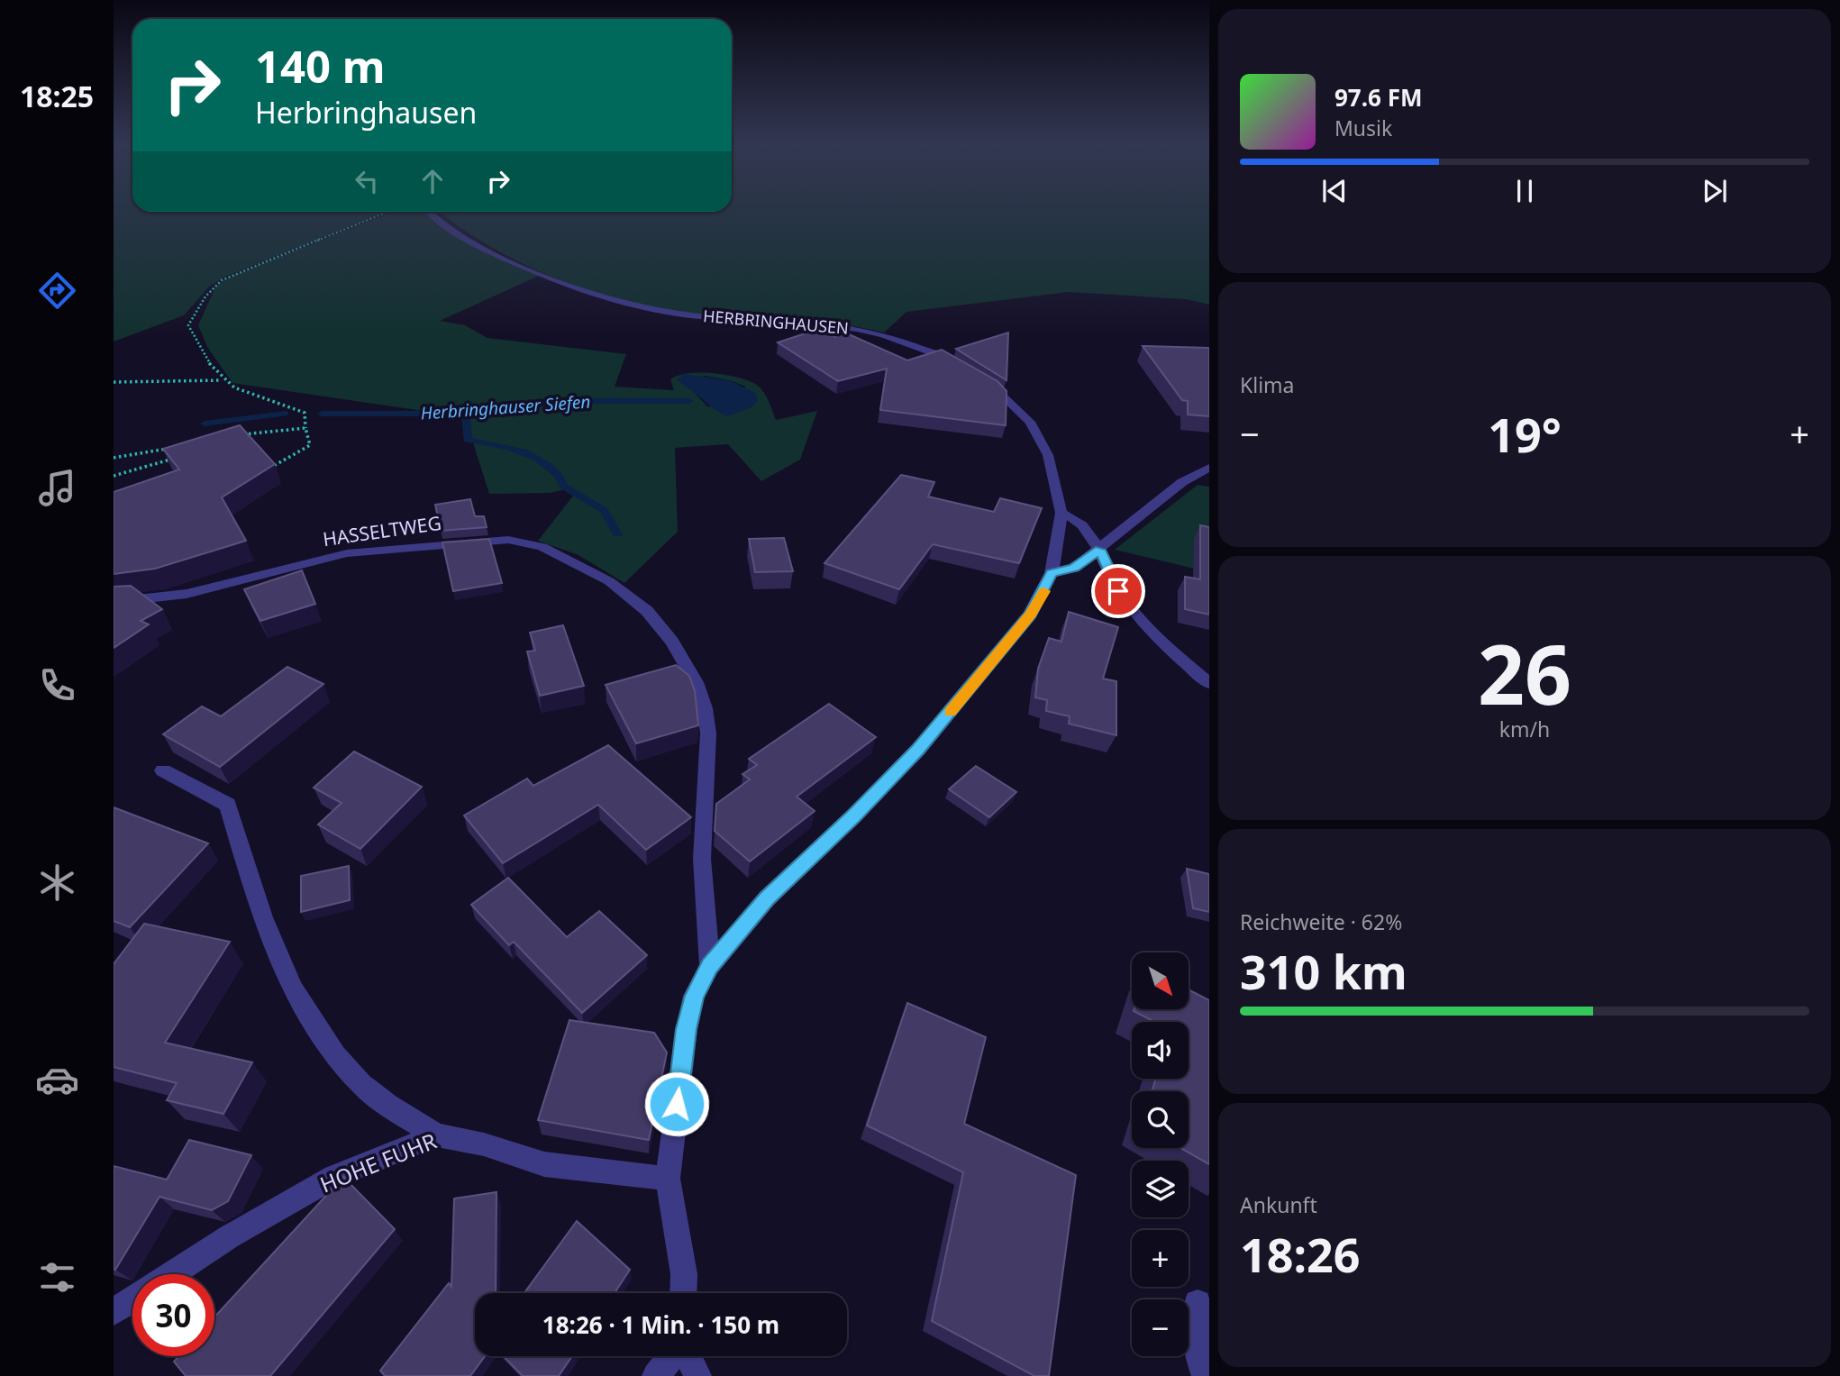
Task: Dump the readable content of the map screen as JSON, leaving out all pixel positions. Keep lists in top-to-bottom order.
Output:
{
  "streets": {
    "street": ["HERBRINGHAUSEN", "HASSELTWEG", "HOHE FUHR"]
  },
  "crossings": [
    ["HERBRINGHAUSEN", "HASSELTWEG"],
    ["HERBRINGHAUSEN", "HOHE FUHR"]
  ],
  "water": ["Herbringhauser Siefen"],
  "north": "bottom right",
  "page": {
    "tabs": "18:25",
    "turn": ["140 m", "Herbringhausen"],
    "song": ["97.6 FM", "Musik"],
    "tile": [
      "Klima",
      ["26", "km/h"],
      ["Reichweite · 62%", "310 km"],
      ["Ankunft", "18:26"]
    ],
    "heat": ["−", "19°", "+"],
    "map_buttons": ["+", "−"],
    "limit": "30",
    "trip": "18:26 · 1 Min. · 150 m"
  }
}
